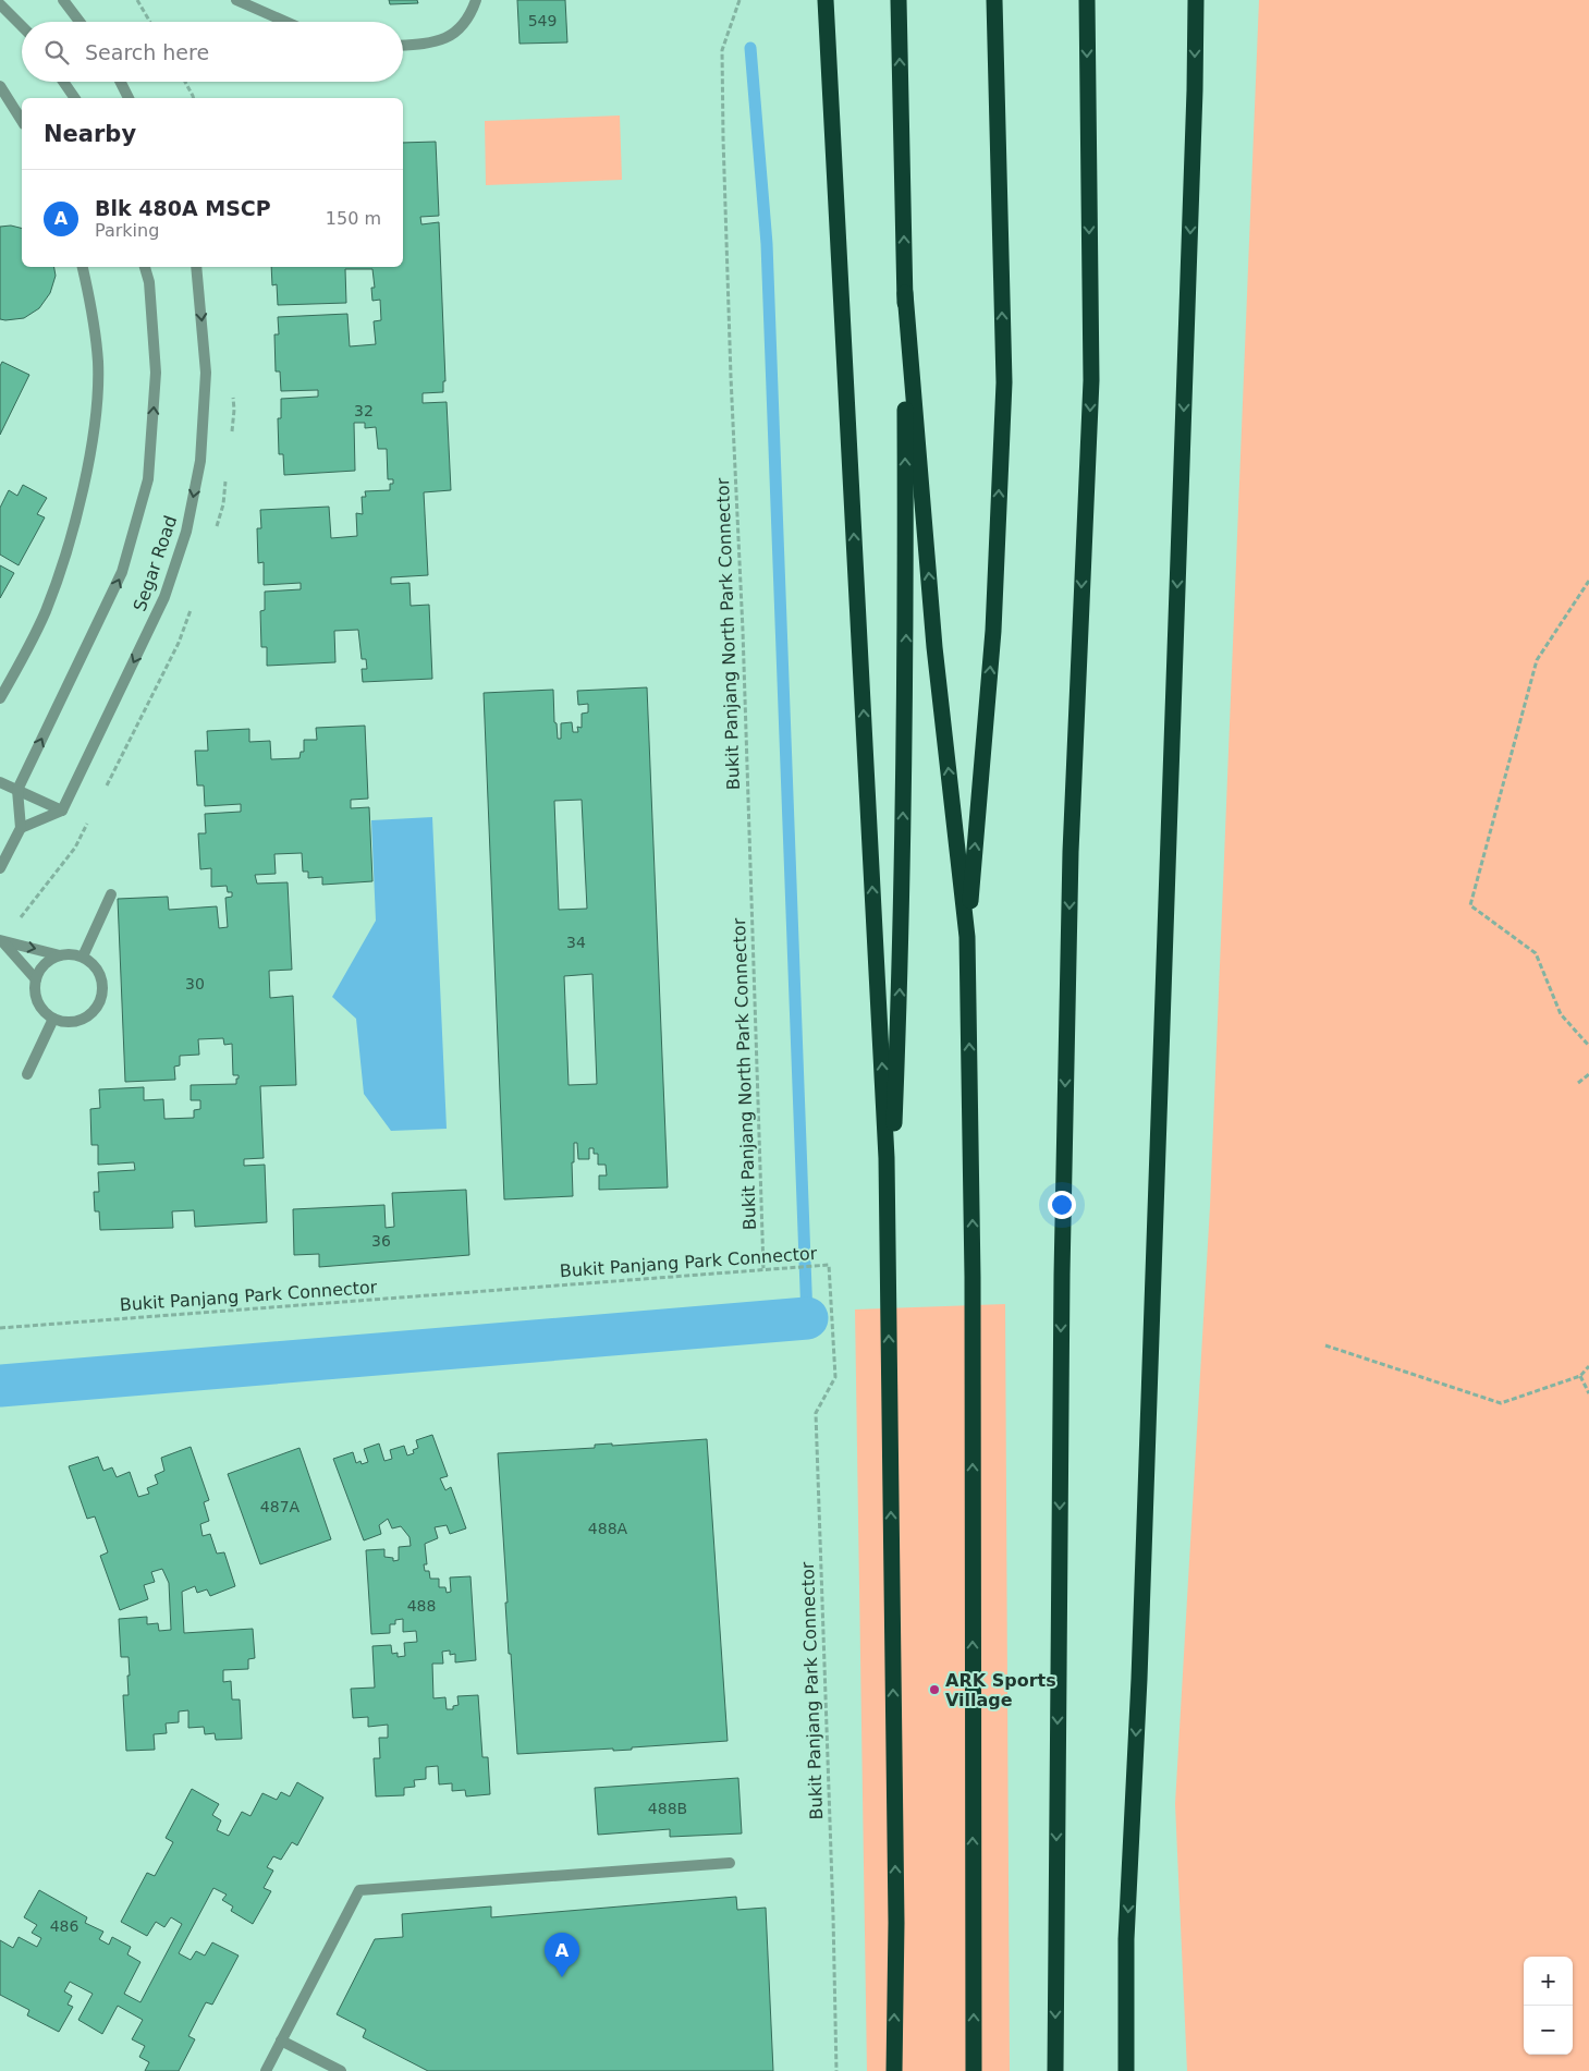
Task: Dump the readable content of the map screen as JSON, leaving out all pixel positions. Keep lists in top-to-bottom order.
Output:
{
  "streets": {
    "street": ["Segar Road"],
    "path": ["Bukit Panjang North Park Connector", "Bukit Panjang Park Connector"]
  },
  "crossings": [
    ["Bukit Panjang North Park Connector", "Bukit Panjang Park Connector"]
  ],
  "places": ["ARK Sports Village"],
  "house_numbers": [
    "549",
    "32",
    "34",
    "30",
    "36",
    "487A",
    "488A",
    "488",
    "488B",
    "486"
  ],
  "page": {
    "search": "Search here",
    "heading": "Nearby",
    "list": [
      {
        "mark": "A",
        "name": "Blk 480A MSCP",
        "note": "Parking",
        "value": "150 m"
      }
    ],
    "pins": "A",
    "map_buttons": ["+", "−"]
  }
}
